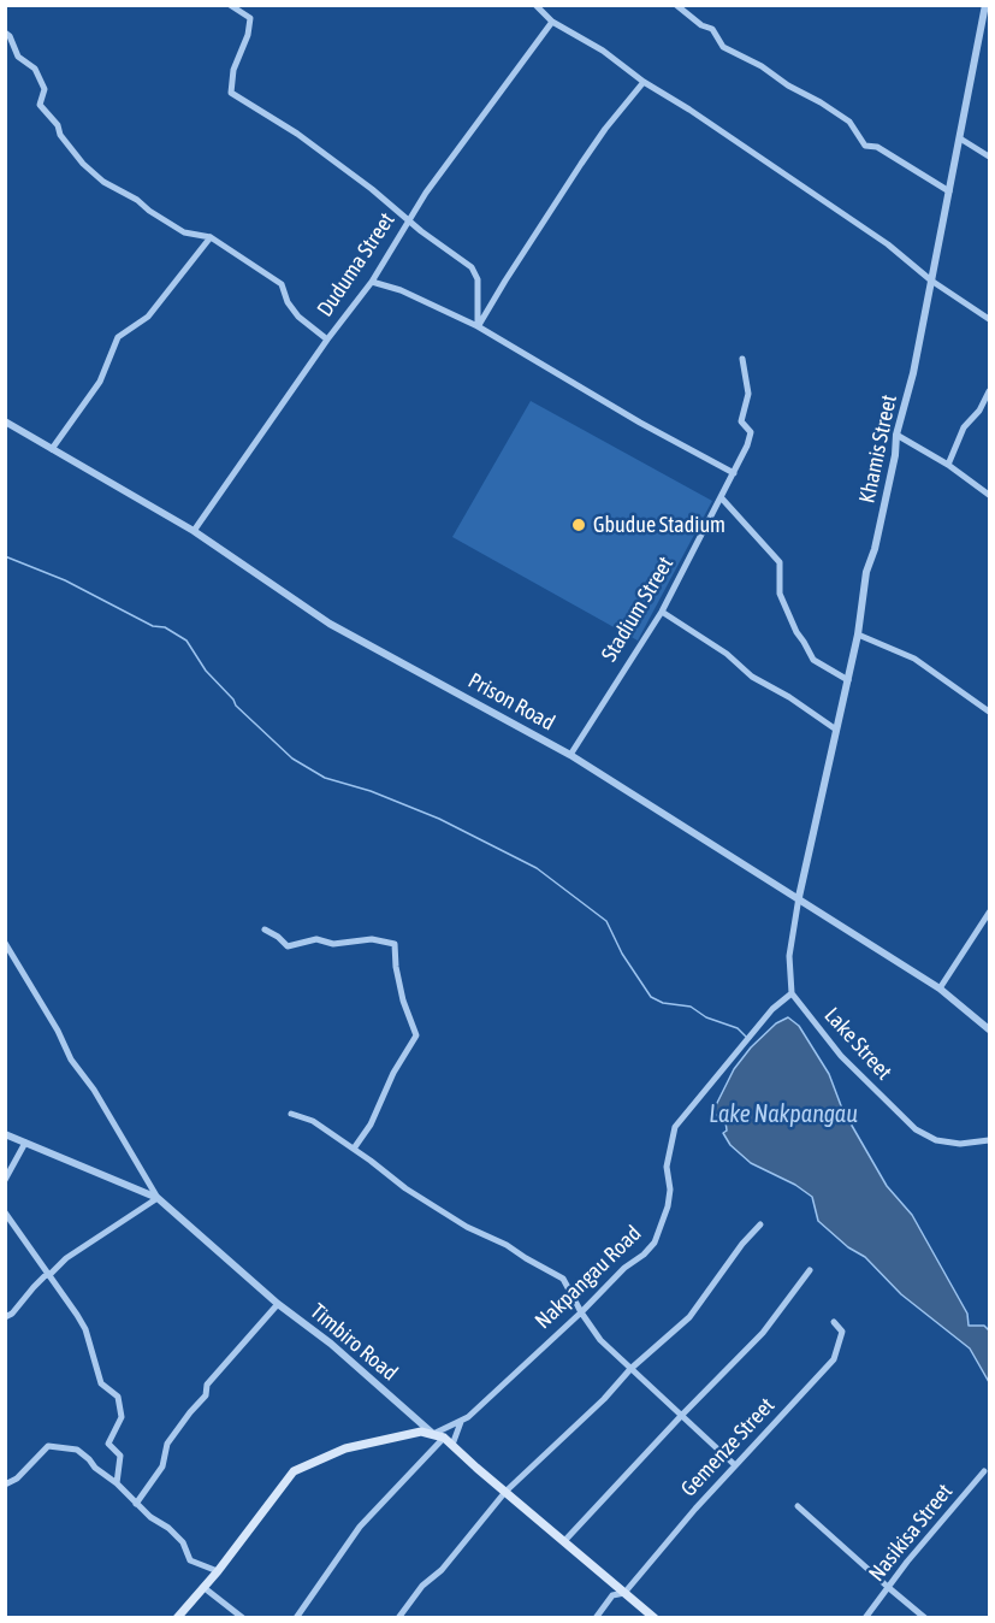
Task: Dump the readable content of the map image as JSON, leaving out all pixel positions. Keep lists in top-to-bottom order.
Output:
{
  "streets": {
    "main road": ["Timbiro Road"],
    "street": [
      "Duduma Street",
      "Khamis Street",
      "Stadium Street",
      "Prison Road",
      "Lake Street",
      "Nakpangau Road",
      "Gemenze Street",
      "Nasikisa Street"
    ]
  },
  "crossings": [
    ["Duduma Street", "Prison Road"],
    ["Khamis Street", "Prison Road"],
    ["Stadium Street", "Prison Road"],
    ["Lake Street", "Nakpangau Road"],
    ["Nakpangau Road", "Timbiro Road"],
    ["Timbiro Road", "Gemenze Street"]
  ],
  "water": ["Lake Nakpangau"],
  "places": ["Gbudue Stadium"]
}
